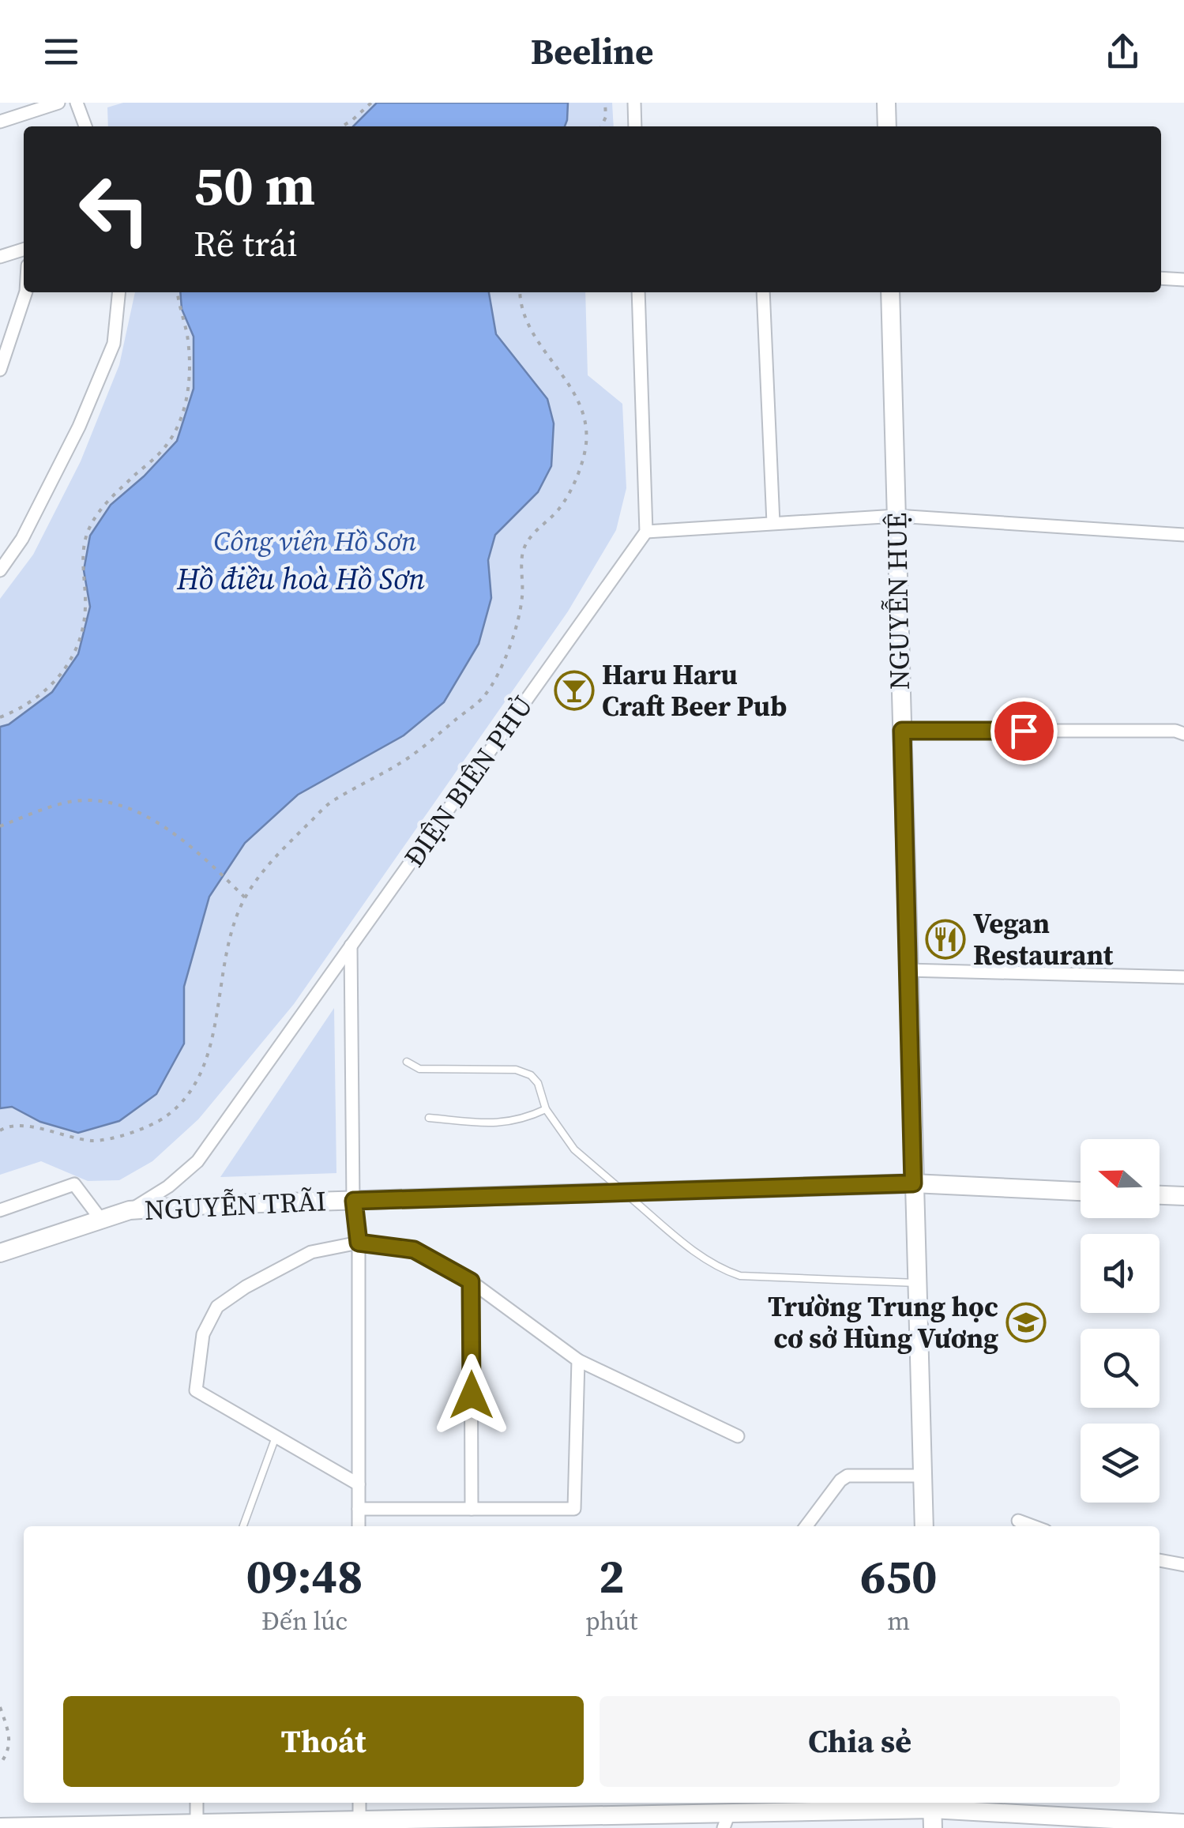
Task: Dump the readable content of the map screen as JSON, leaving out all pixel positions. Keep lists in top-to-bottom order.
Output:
{
  "streets": {
    "street": ["NGUYỄN HUỆ", "ĐIỆN BIÊN PHỦ", "NGUYỄN TRÃI"]
  },
  "crossings": [
    ["NGUYỄN HUỆ", "NGUYỄN TRÃI"],
    ["ĐIỆN BIÊN PHỦ", "NGUYỄN TRÃI"]
  ],
  "water": ["Hồ điều hoà Hồ Sơn"],
  "parks": ["Công viên Hồ Sơn"],
  "places": {
    "bar": ["Haru Haru Craft Beer Pub"],
    "restaurant": ["Vegan Restaurant"],
    "school or university": ["Trường Trung học cơ sở Hùng Vương"]
  },
  "north": "left",
  "page": {
    "header": "Beeline",
    "turn": ["50 m", "Rẽ trái"],
    "eta": [
      "09:48",
      "Đến lúc",
      "2",
      "phút",
      "650",
      "m"
    ],
    "buttons": ["Thoát", "Chia sẻ"]
  }
}
